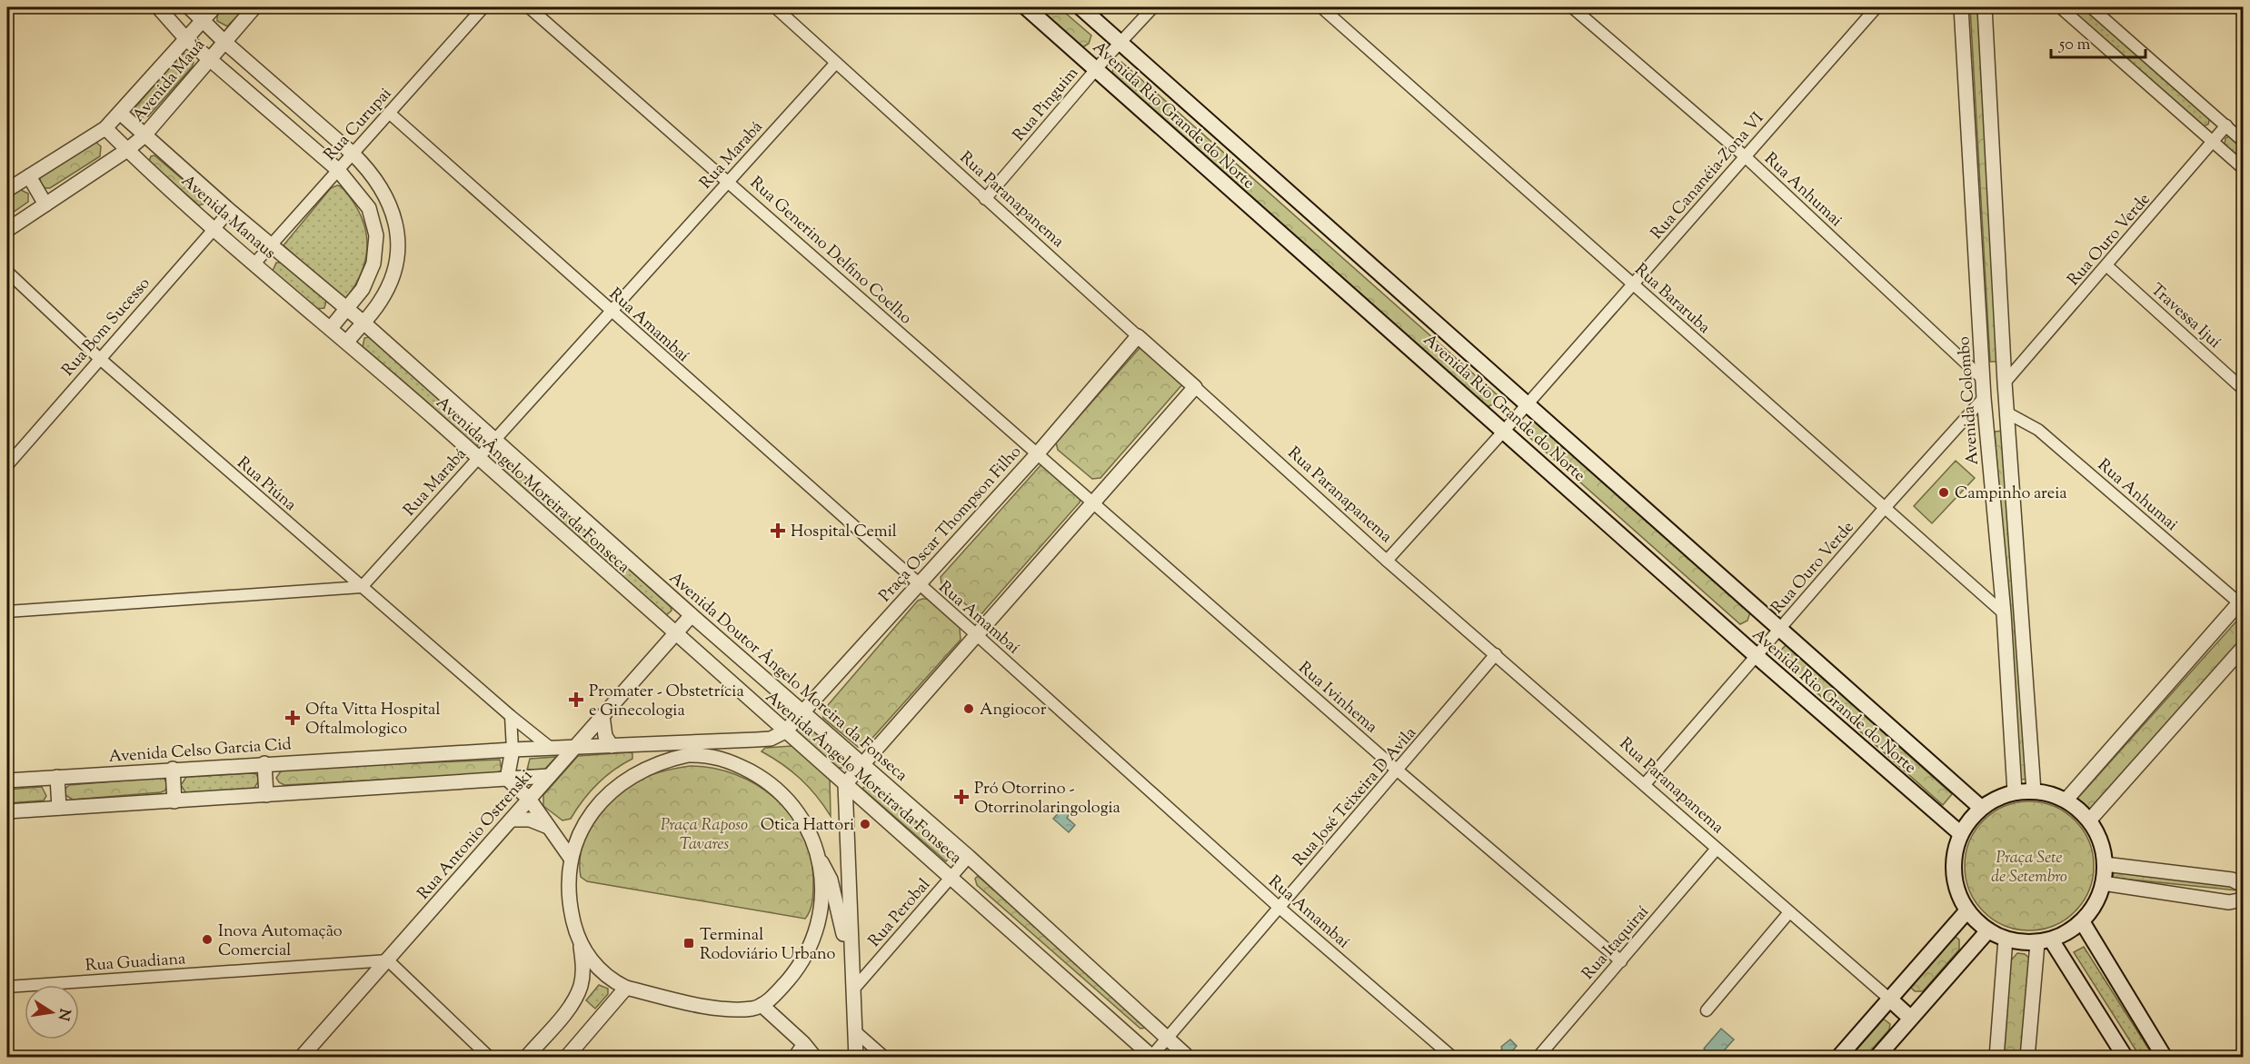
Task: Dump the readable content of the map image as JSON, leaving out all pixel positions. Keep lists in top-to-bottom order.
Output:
{
  "streets": {
    "main road": ["Avenida Rio Grande do Norte"],
    "street": [
      "Avenida Mauá",
      "Rua Pinguim",
      "Rua Curupai",
      "Rua Marabá",
      "Rua Cananéia-Zona VI",
      "Rua Anhumai",
      "Rua Paranapanema",
      "Avenida Manaus",
      "Rua Ouro Verde",
      "Rua Generino Delfino Coelho",
      "Rua Bararuba",
      "Travessa Ijuí",
      "Rua Amambaí",
      "Rua Bom Sucesso",
      "Avenida Colombo",
      "Rua Piúna",
      "Avenida Ângelo Moreira da Fonseca",
      "Praça Oscar Thompson Filho",
      "Avenida Doutor Ângelo Moreira da Fonseca",
      "Rua Ivinhema",
      "Avenida Celso Garcia Cid",
      "Rua José Teixeira D Avila",
      "Rua Antonio Ostrenski",
      "Rua Perobal",
      "Rua Itaquiraí",
      "Rua Guadiana"
    ]
  },
  "crossings": [
    ["Avenida Mauá", "Avenida Manaus"],
    ["Rua Pinguim", "Avenida Rio Grande do Norte"],
    ["Rua Pinguim", "Rua Paranapanema"],
    ["Avenida Rio Grande do Norte", "Rua Cananéia-Zona VI"],
    ["Avenida Rio Grande do Norte", "Rua Ouro Verde"],
    ["Avenida Rio Grande do Norte", "Avenida Colombo"],
    ["Rua Curupai", "Avenida Manaus"],
    ["Rua Curupai", "Rua Amambaí"],
    ["Rua Marabá", "Rua Paranapanema"],
    ["Rua Marabá", "Rua Generino Delfino Coelho"],
    ["Rua Marabá", "Rua Amambaí"],
    ["Rua Marabá", "Rua Piúna"],
    ["Rua Marabá", "Avenida Ângelo Moreira da Fonseca"],
    ["Rua Marabá", "Avenida Doutor Ângelo Moreira da Fonseca"],
    ["Rua Cananéia-Zona VI", "Rua Anhumai"],
    ["Rua Cananéia-Zona VI", "Rua Paranapanema"],
    ["Rua Cananéia-Zona VI", "Rua Bararuba"],
    ["Rua Anhumai", "Avenida Colombo"],
    ["Rua Paranapanema", "Rua Ouro Verde"],
    ["Rua Paranapanema", "Praça Oscar Thompson Filho"],
    ["Rua Paranapanema", "Rua José Teixeira D Avila"],
    ["Rua Paranapanema", "Rua Itaquiraí"],
    ["Avenida Manaus", "Rua Bom Sucesso"],
    ["Avenida Manaus", "Avenida Ângelo Moreira da Fonseca"],
    ["Avenida Manaus", "Avenida Doutor Ângelo Moreira da Fonseca"],
    ["Rua Ouro Verde", "Rua Bararuba"],
    ["Rua Ouro Verde", "Travessa Ijuí"],
    ["Rua Ouro Verde", "Avenida Colombo"],
    ["Rua Generino Delfino Coelho", "Praça Oscar Thompson Filho"],
    ["Rua Generino Delfino Coelho", "Rua Ivinhema"],
    ["Rua Bararuba", "Avenida Colombo"],
    ["Rua Amambaí", "Praça Oscar Thompson Filho"],
    ["Rua Amambaí", "Rua José Teixeira D Avila"],
    ["Rua Bom Sucesso", "Rua Piúna"],
    ["Rua Piúna", "Avenida Celso Garcia Cid"],
    ["Avenida Ângelo Moreira da Fonseca", "Praça Oscar Thompson Filho"],
    ["Avenida Ângelo Moreira da Fonseca", "Avenida Celso Garcia Cid"],
    ["Avenida Ângelo Moreira da Fonseca", "Rua José Teixeira D Avila"],
    ["Avenida Ângelo Moreira da Fonseca", "Rua Antonio Ostrenski"],
    ["Avenida Ângelo Moreira da Fonseca", "Rua Perobal"],
    ["Praça Oscar Thompson Filho", "Avenida Doutor Ângelo Moreira da Fonseca"],
    ["Praça Oscar Thompson Filho", "Rua Ivinhema"],
    ["Praça Oscar Thompson Filho", "Avenida Celso Garcia Cid"],
    ["Avenida Doutor Ângelo Moreira da Fonseca", "Rua José Teixeira D Avila"],
    ["Avenida Doutor Ângelo Moreira da Fonseca", "Rua Antonio Ostrenski"],
    ["Avenida Doutor Ângelo Moreira da Fonseca", "Rua Perobal"],
    ["Rua Ivinhema", "Rua José Teixeira D Avila"],
    ["Rua Ivinhema", "Rua Itaquiraí"],
    ["Avenida Celso Garcia Cid", "Rua Antonio Ostrenski"],
    ["Rua Antonio Ostrenski", "Rua Guadiana"]
  ],
  "parks": ["Praça Raposo Tavares", "Praça Sete de Setembro"],
  "places": {
    "other": [
      "Campinho areia",
      "Angiocor",
      "Otica Hattori",
      "Inova Automação Comercial"
    ],
    "health": [
      "Hospital Cemil",
      "Promater - Obstetrícia e Ginecologia",
      "Ofta Vitta Hospital Oftalmologico",
      "Pró Otorrino - Otorrinolaringologia"
    ],
    "transit": ["Terminal Rodoviário Urbano"]
  },
  "scale_bar": "50 m",
  "north": "right"
}
